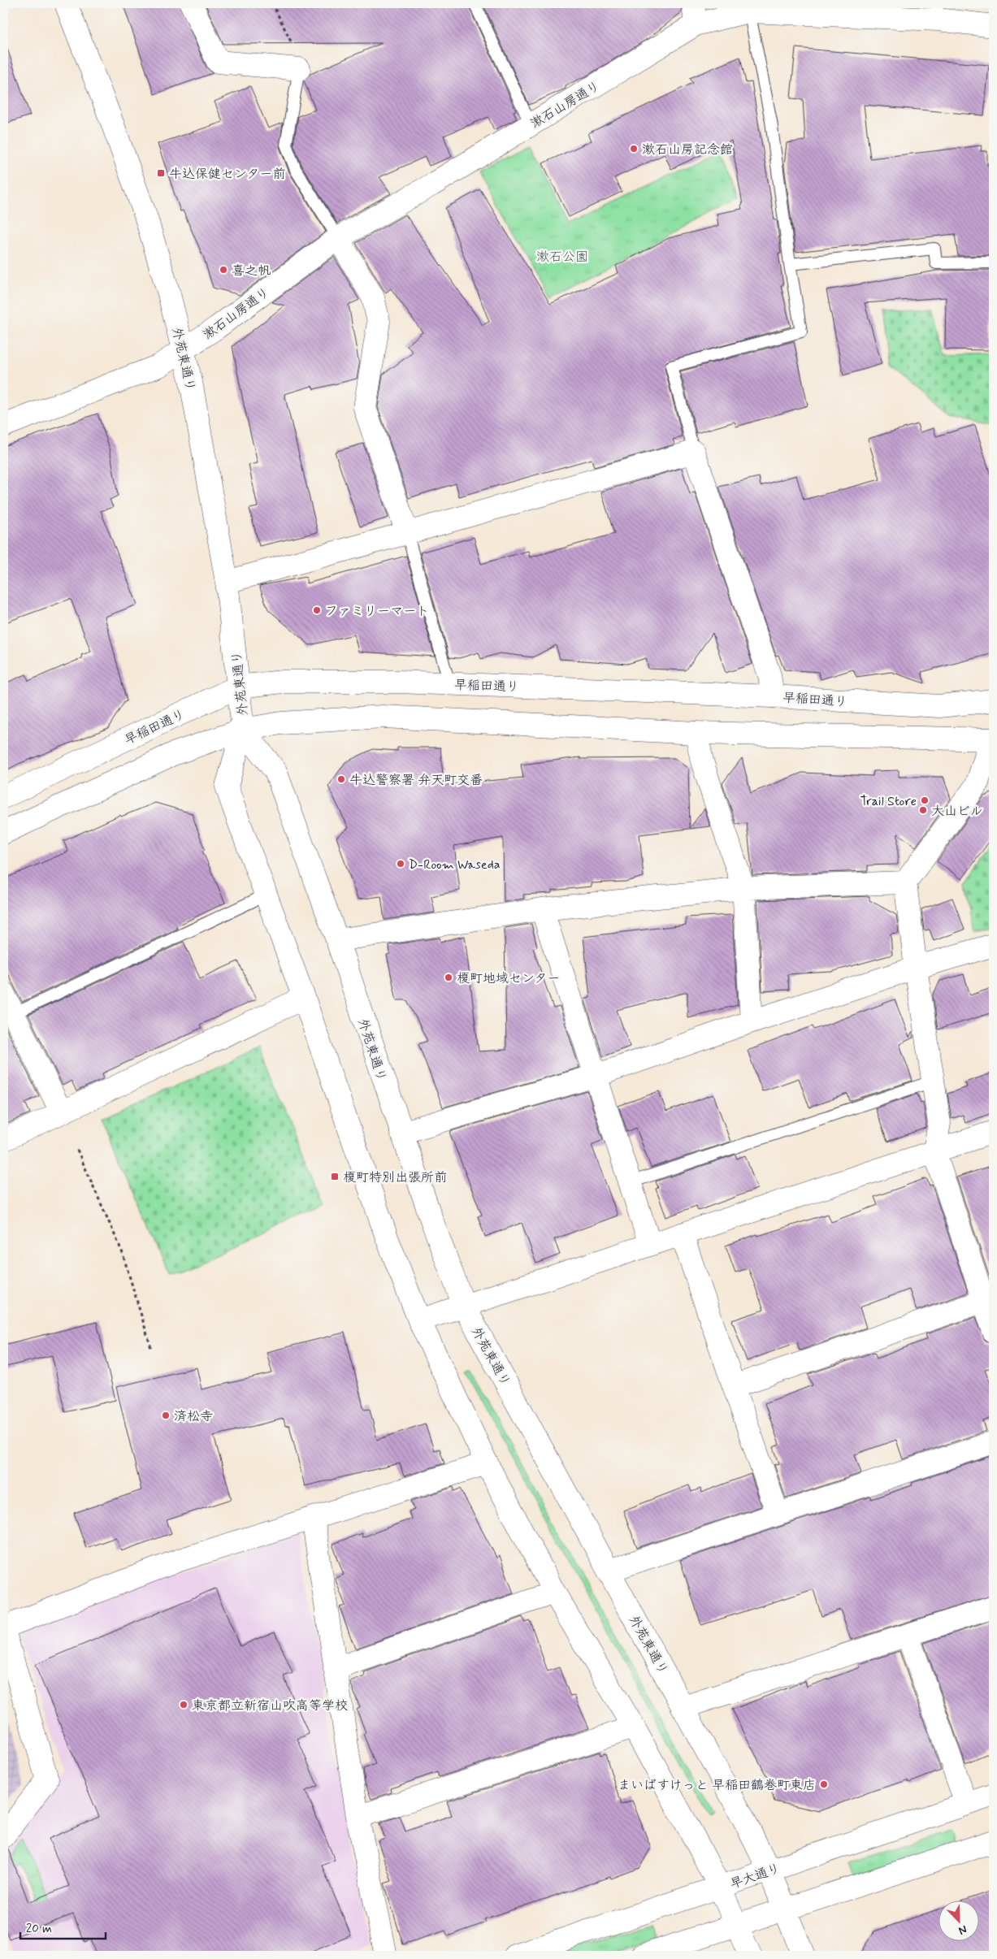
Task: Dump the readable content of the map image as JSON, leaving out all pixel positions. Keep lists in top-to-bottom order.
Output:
{
  "streets": {
    "street": [
      "漱石山房通り",
      "外苑東通り",
      "早稲田通り",
      "早大通り"
    ]
  },
  "crossings": [
    ["漱石山房通り", "外苑東通り"],
    ["外苑東通り", "早稲田通り"],
    ["外苑東通り", "早大通り"]
  ],
  "parks": ["漱石公園"],
  "places": {
    "other": [
      "漱石山房記念館",
      "喜之帆",
      "ファミリーマート",
      "牛込警察署 弁天町交番",
      "Trail Store",
      "大山ビル",
      "D-Room Waseda",
      "榎町地域センター",
      "済松寺",
      "東京都立新宿山吹高等学校",
      "まいばすけっと 早稲田鶴巻町東店"
    ],
    "transit": ["牛込保健センター前", "榎町特別出張所前"]
  },
  "scale_bar": "20 m",
  "north": "bottom right"
}
